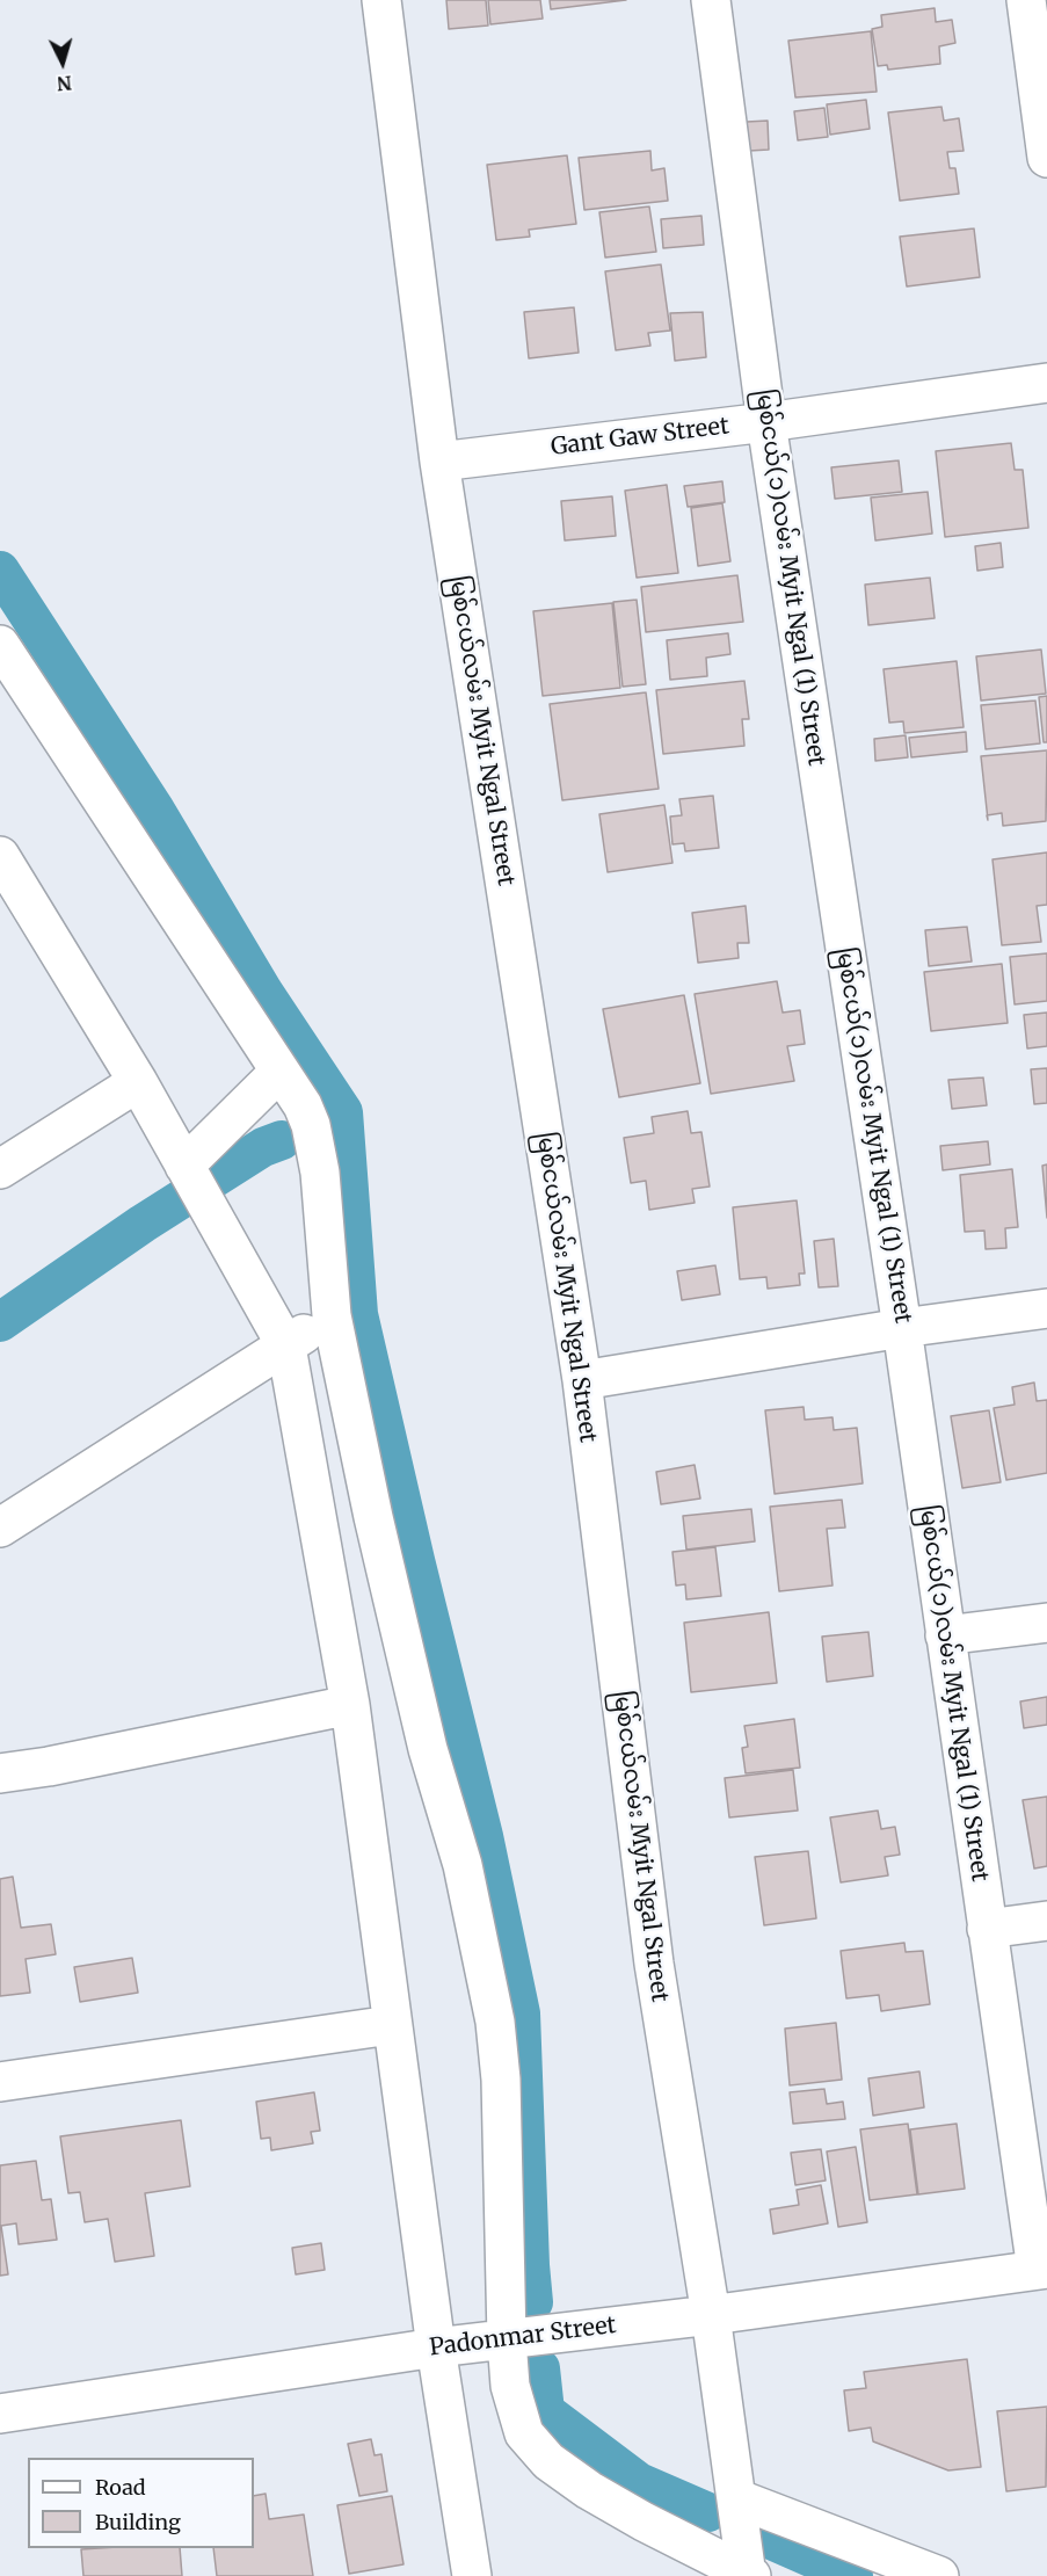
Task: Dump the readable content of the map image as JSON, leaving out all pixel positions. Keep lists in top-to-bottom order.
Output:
{
  "streets": {
    "street": [
      "Gant Gaw Street",
      "မြစ်ငယ်(၁)လမ်း Myit Ngal (1) Street",
      "မြစ်ငယ်လမ်း Myit Ngal Street",
      "Padonmar Street"
    ]
  },
  "crossings": [
    ["Gant Gaw Street", "မြစ်ငယ်(၁)လမ်း Myit Ngal (1) Street"],
    ["Gant Gaw Street", "မြစ်ငယ်လမ်း Myit Ngal Street"],
    ["မြစ်ငယ်(၁)လမ်း Myit Ngal (1) Street", "Padonmar Street"],
    ["မြစ်ငယ်လမ်း Myit Ngal Street", "Padonmar Street"]
  ],
  "legend": ["Road", "Building"],
  "north": "bottom"
}
